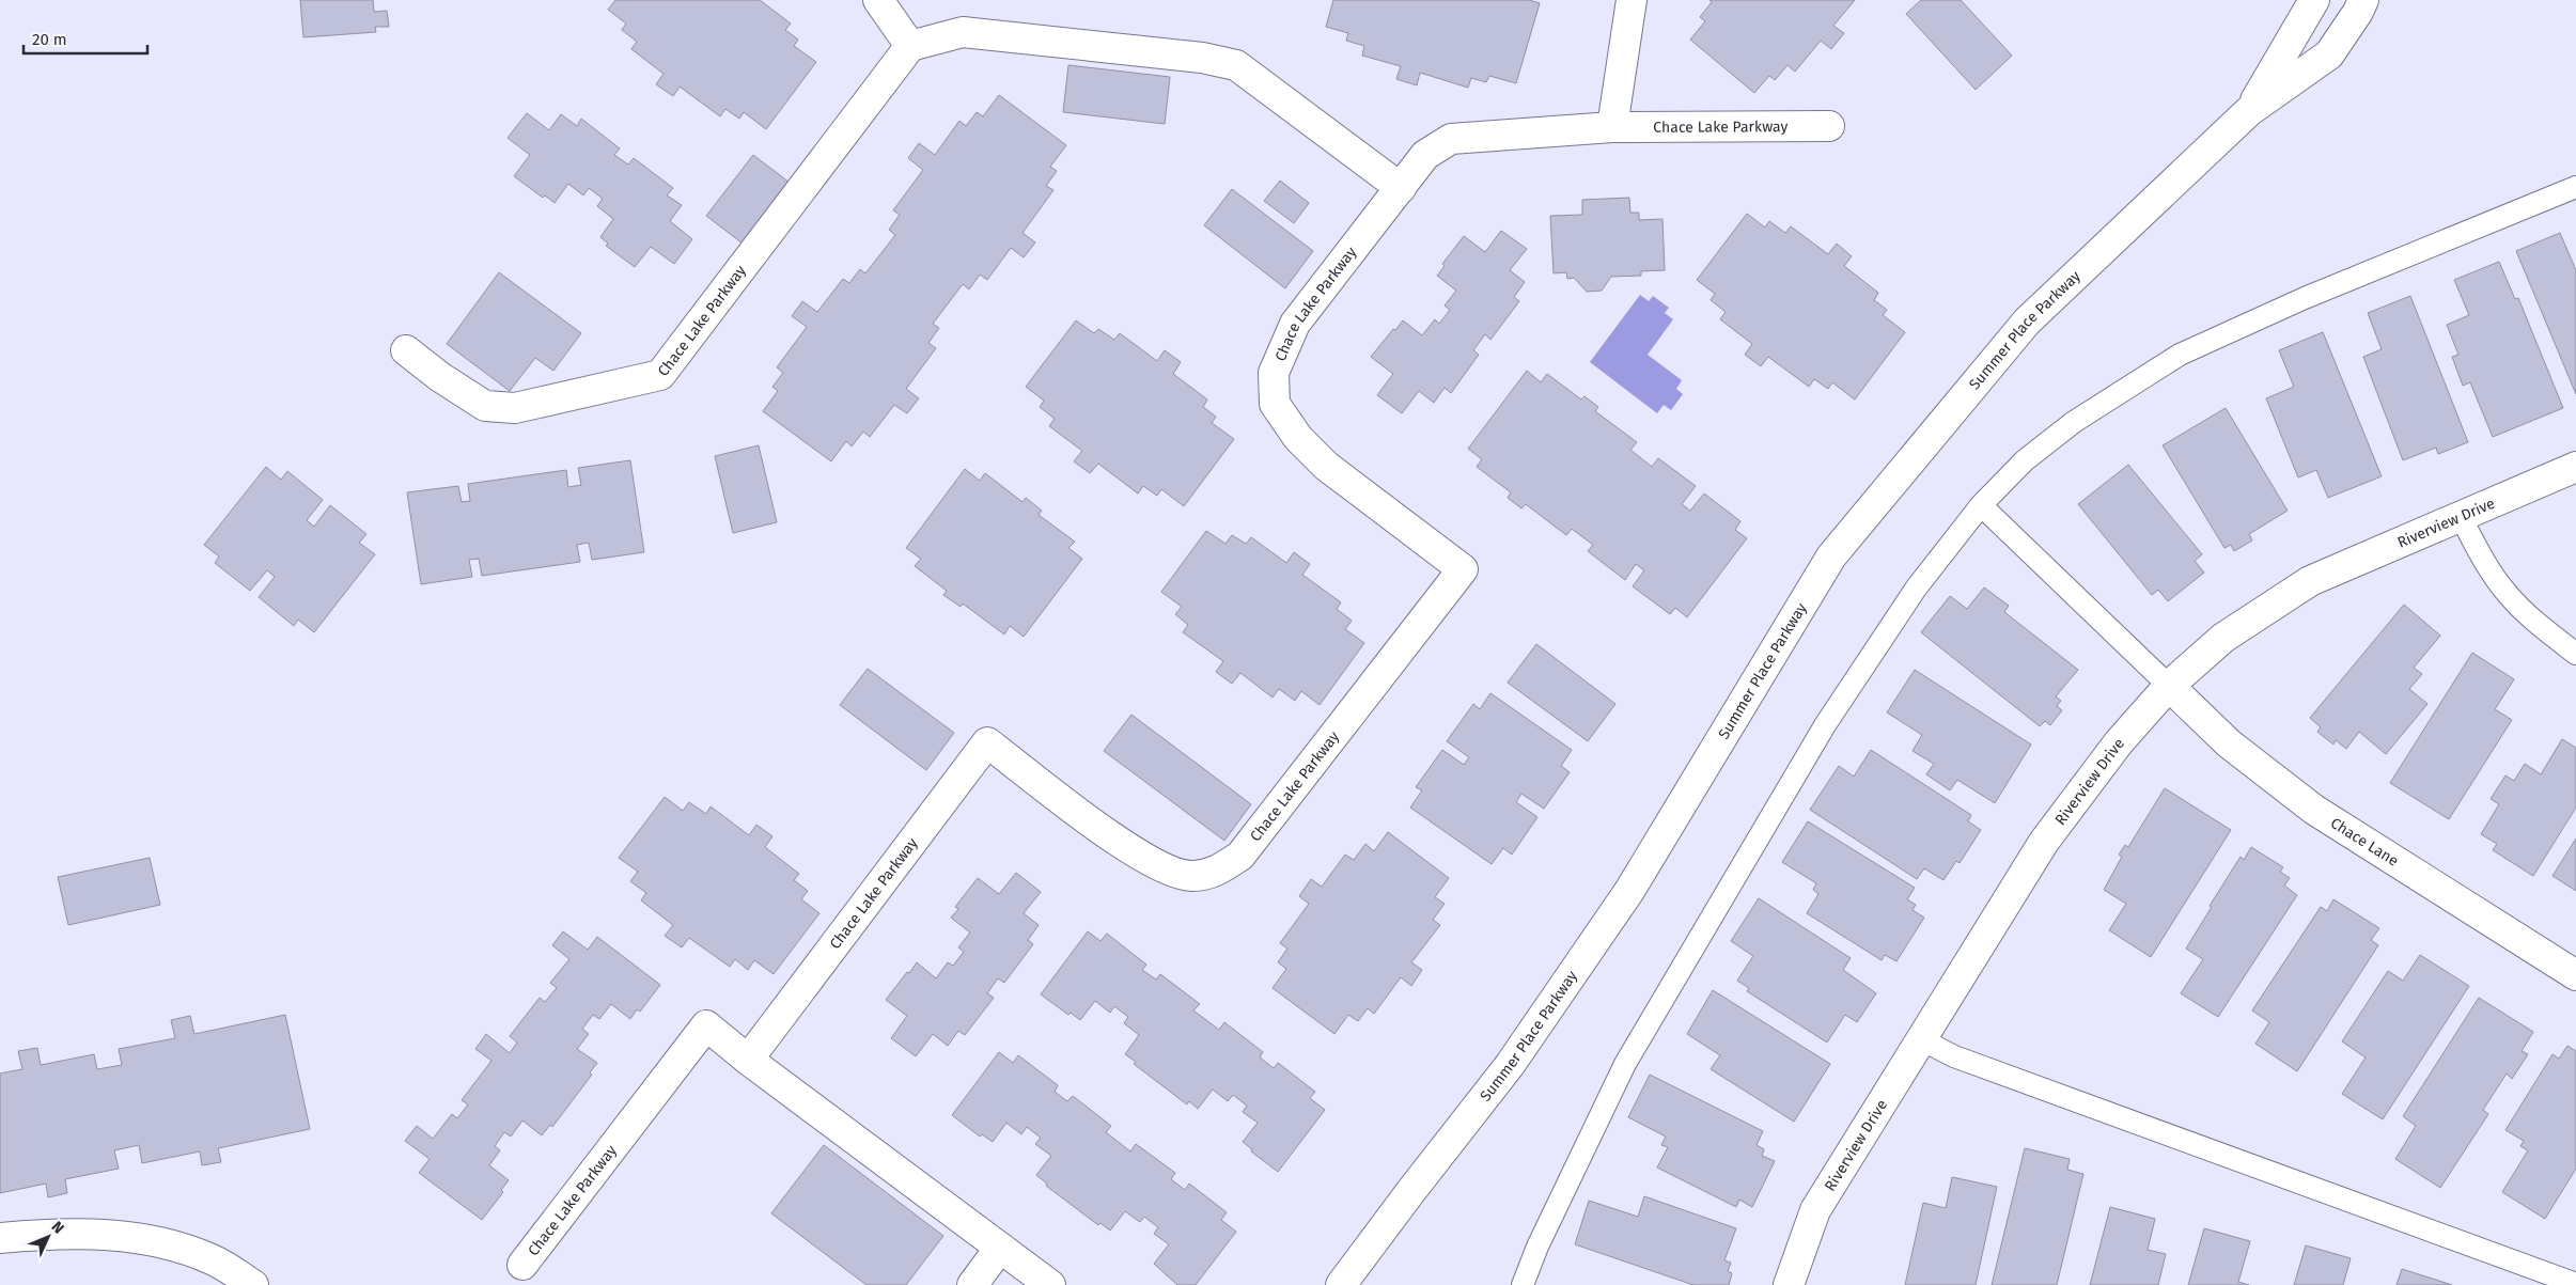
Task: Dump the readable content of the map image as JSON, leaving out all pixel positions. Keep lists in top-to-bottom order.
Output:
{
  "streets": {
    "street": [
      "Chace Lake Parkway",
      "Summer Place Parkway",
      "Riverview Drive",
      "Chace Lane"
    ]
  },
  "crossings": [
    ["Riverview Drive", "Chace Lane"]
  ],
  "scale_bar": "20 m",
  "north": "top right"
}
